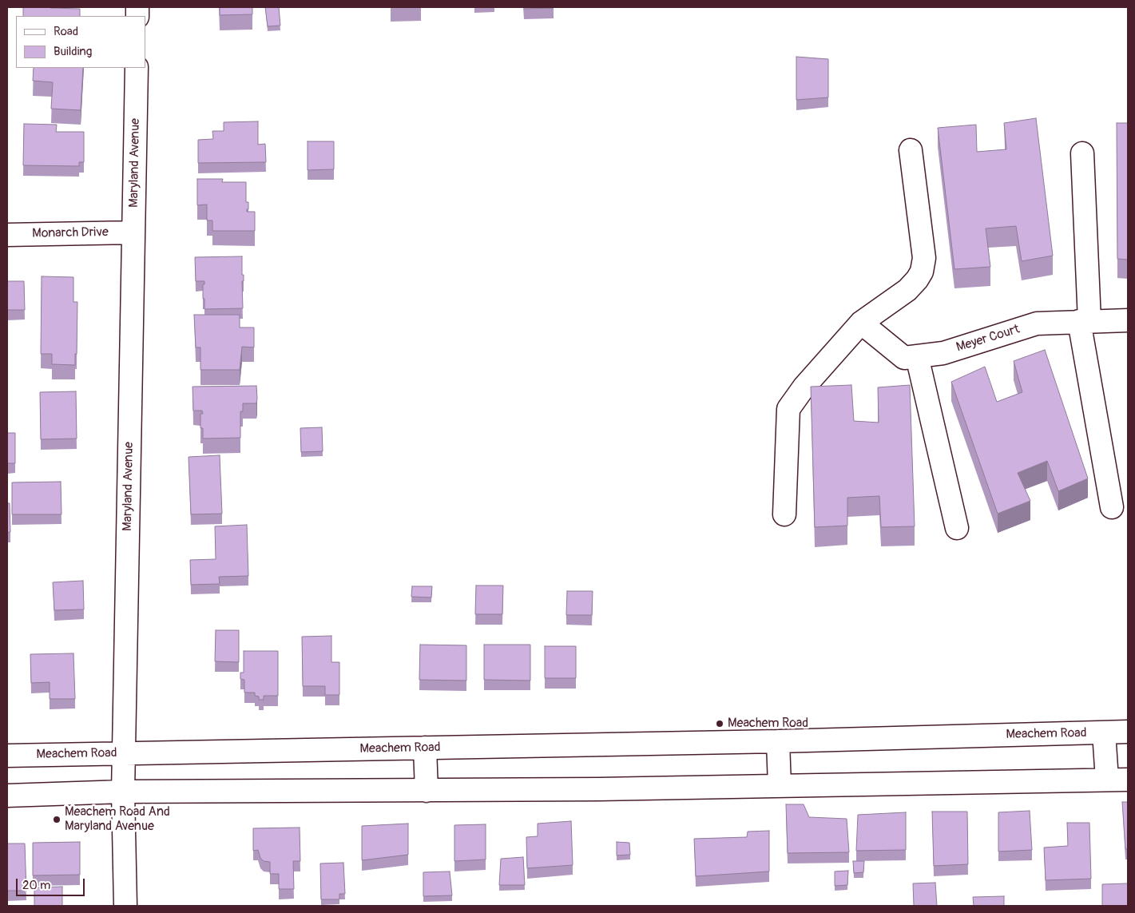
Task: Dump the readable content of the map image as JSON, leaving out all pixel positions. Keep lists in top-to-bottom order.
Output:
{
  "streets": {
    "street": [
      "Maryland Avenue",
      "Monarch Drive",
      "Meyer Court",
      "Meachem Road"
    ]
  },
  "crossings": [
    ["Maryland Avenue", "Monarch Drive"],
    ["Maryland Avenue", "Meachem Road"]
  ],
  "places": ["Meachem Road", "Meachem Road And Maryland Avenue"],
  "legend": ["Road", "Building"],
  "scale_bar": "20 m"
}
